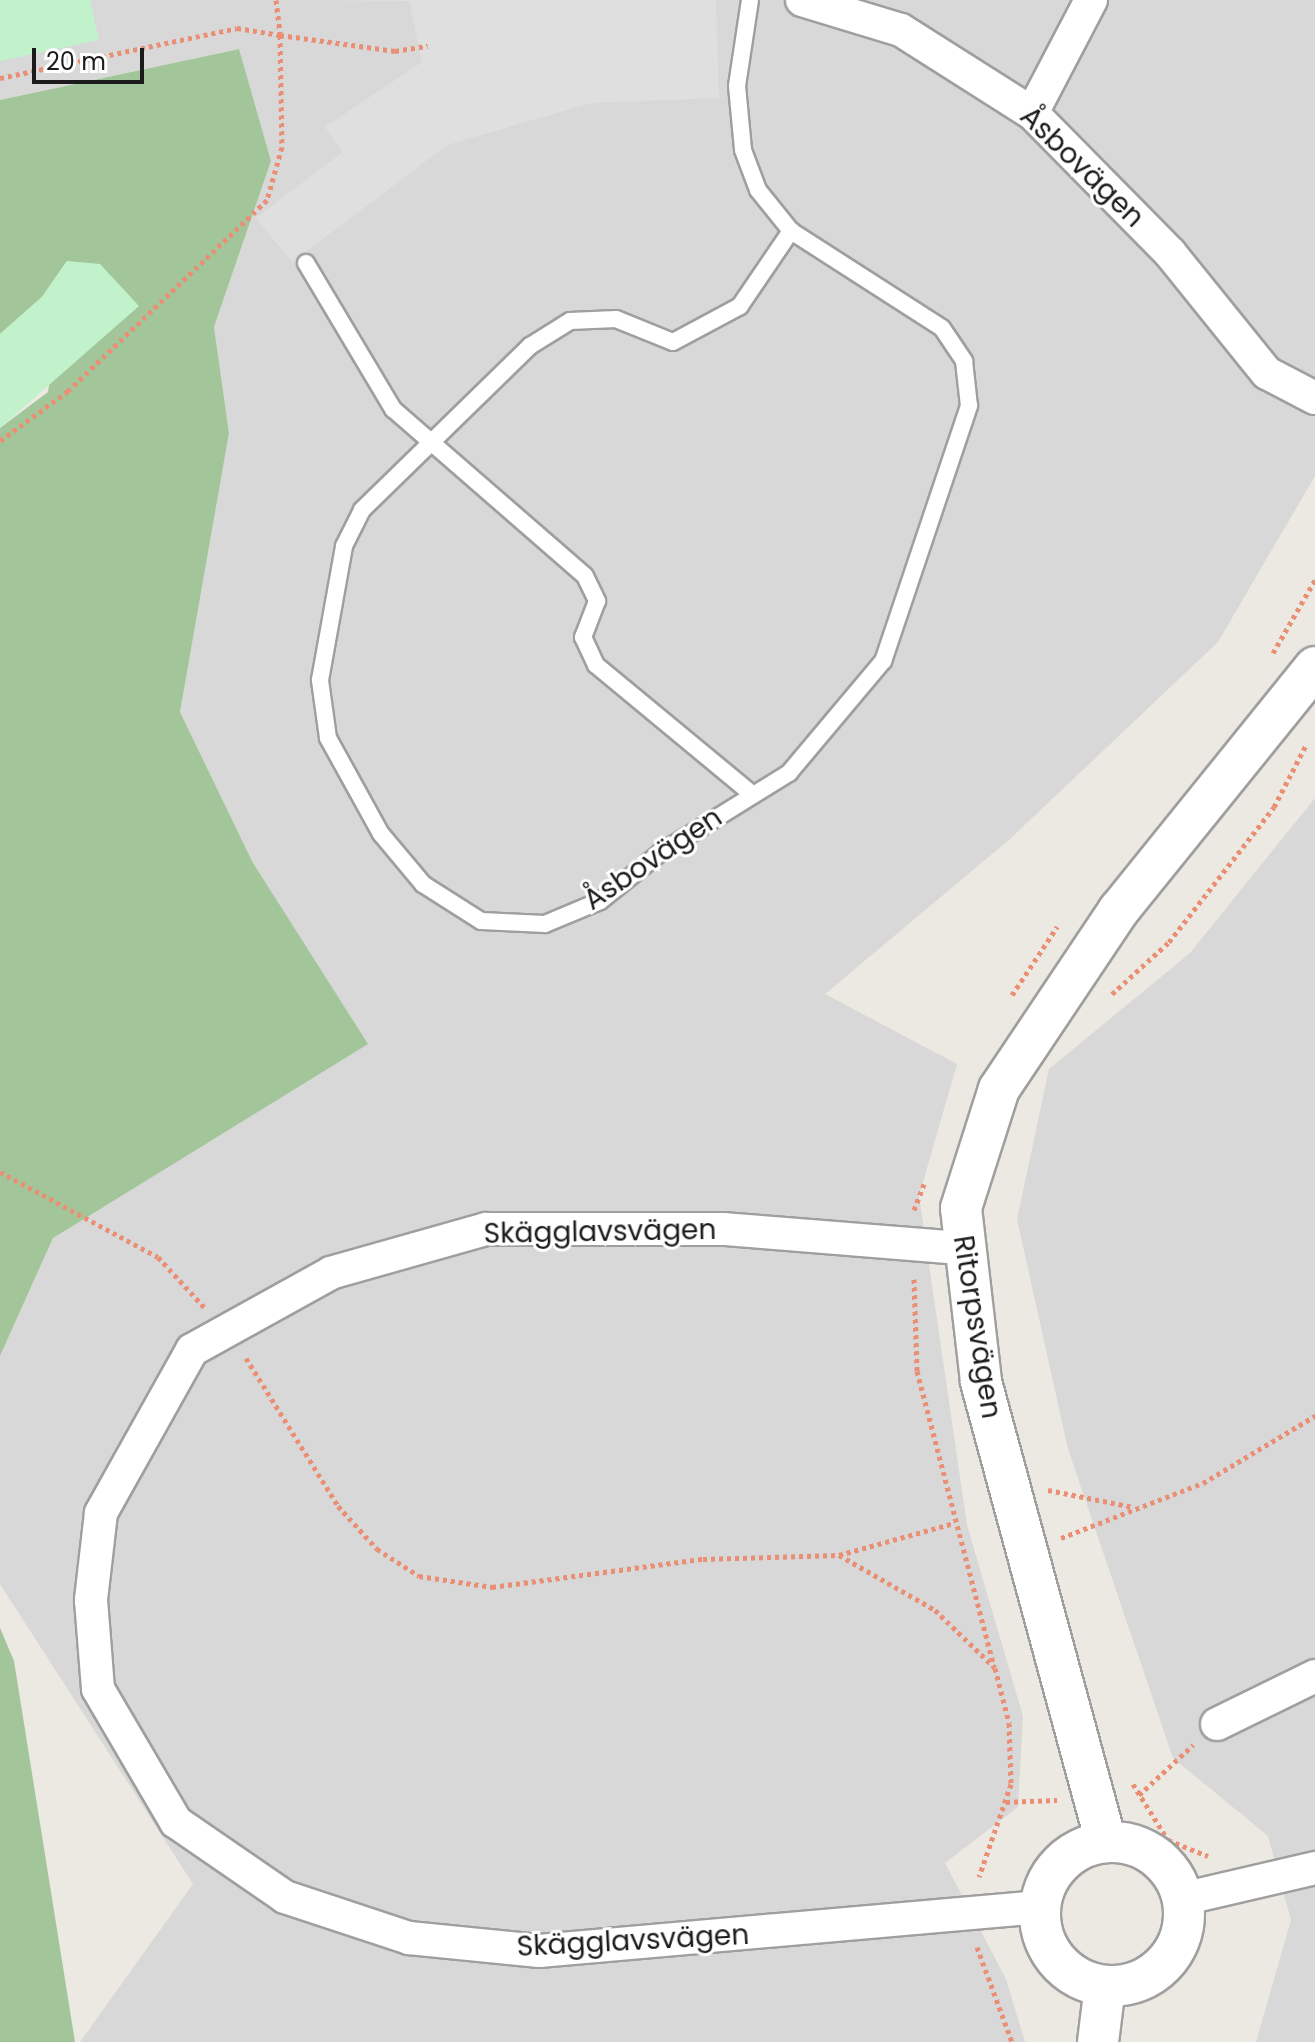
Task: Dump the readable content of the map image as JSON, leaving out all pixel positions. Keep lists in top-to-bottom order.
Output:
{
  "streets": {
    "street": ["Åsbovägen", "Skägglavsvägen", "Ritorpsvägen"]
  },
  "crossings": [
    ["Skägglavsvägen", "Ritorpsvägen"]
  ],
  "scale_bar": "20 m"
}
